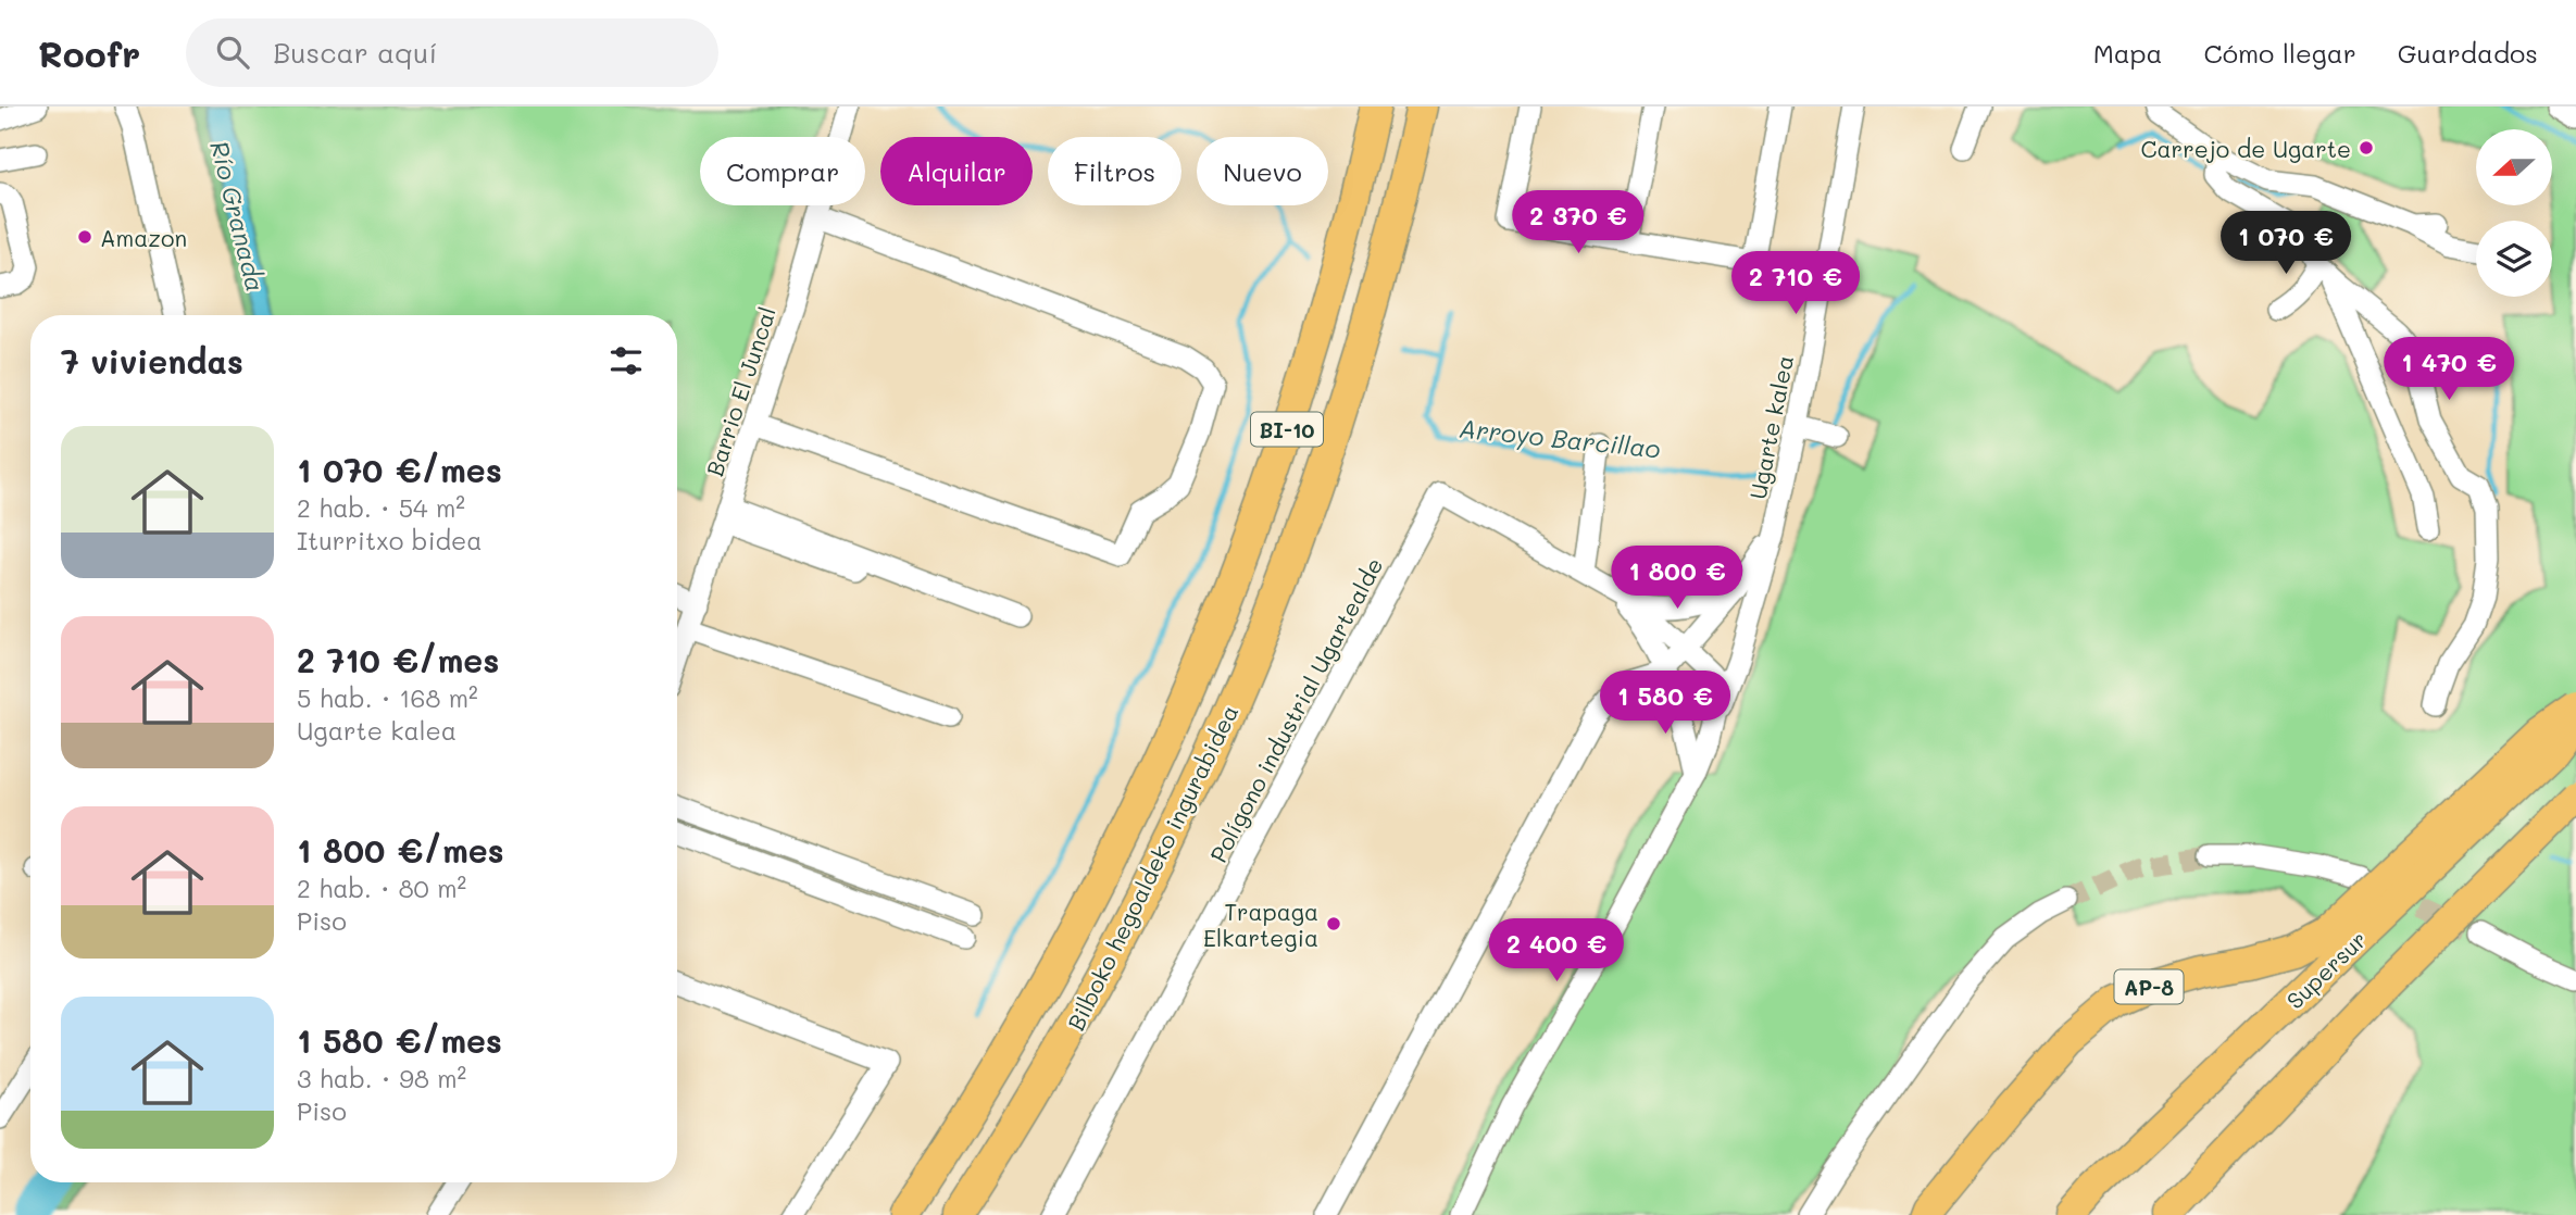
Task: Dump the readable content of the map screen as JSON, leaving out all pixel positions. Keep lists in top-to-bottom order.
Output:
{
  "streets": {
    "highway": [
      "BI-10",
      "Bilboko hegoaldeko ingurabidea",
      "Supersur",
      "AP-8"
    ],
    "street": ["Barrio El Juncal", "Ugarte kalea", "Polígono industrial Ugartealde"]
  },
  "crossings": [
    ["Supersur", "AP-8"]
  ],
  "water": ["Río Granada", "Arroyo Barcillao"],
  "places": ["Carrejo de Ugarte", "Amazon", "Trapaga Elkartegia"],
  "north": "left",
  "page": {
    "header": "Roofr",
    "search": "Buscar aquí",
    "nav": ["Mapa", "Cómo llegar", "Guardados"],
    "chip": [
      "Comprar",
      "Alquilar",
      "Filtros",
      "Nuevo"
    ],
    "price": [
      "2 370 €",
      "1 070 €",
      "2 710 €",
      "1 470 €",
      "1 800 €",
      "1 580 €",
      "2 400 €"
    ],
    "heading": "7 viviendas",
    "list": [
      {
        "name": "1 070 €/mes",
        "note": "2 hab. · 54 m² · Iturritxo bidea"
      },
      {
        "name": "2 710 €/mes",
        "note": "5 hab. · 168 m² · Ugarte kalea"
      },
      {
        "name": "1 800 €/mes",
        "note": "2 hab. · 80 m² · Piso"
      },
      {
        "name": "1 580 €/mes",
        "note": "3 hab. · 98 m² · Piso"
      }
    ]
  }
}
